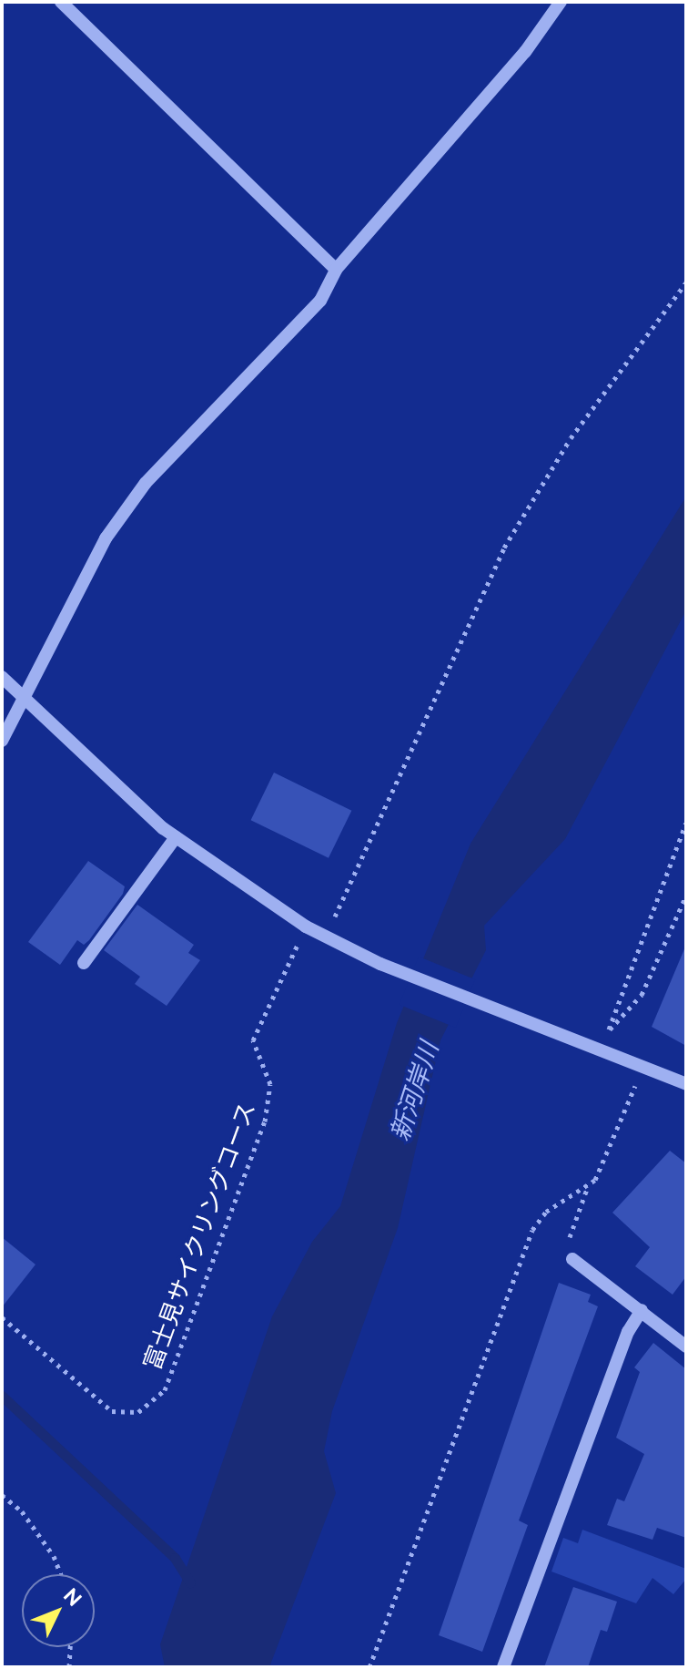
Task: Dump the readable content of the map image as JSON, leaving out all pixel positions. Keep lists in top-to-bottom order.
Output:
{
  "streets": {
    "path": ["富士見サイクリングコース"]
  },
  "water": ["新河岸川"],
  "north": "top right"
}
